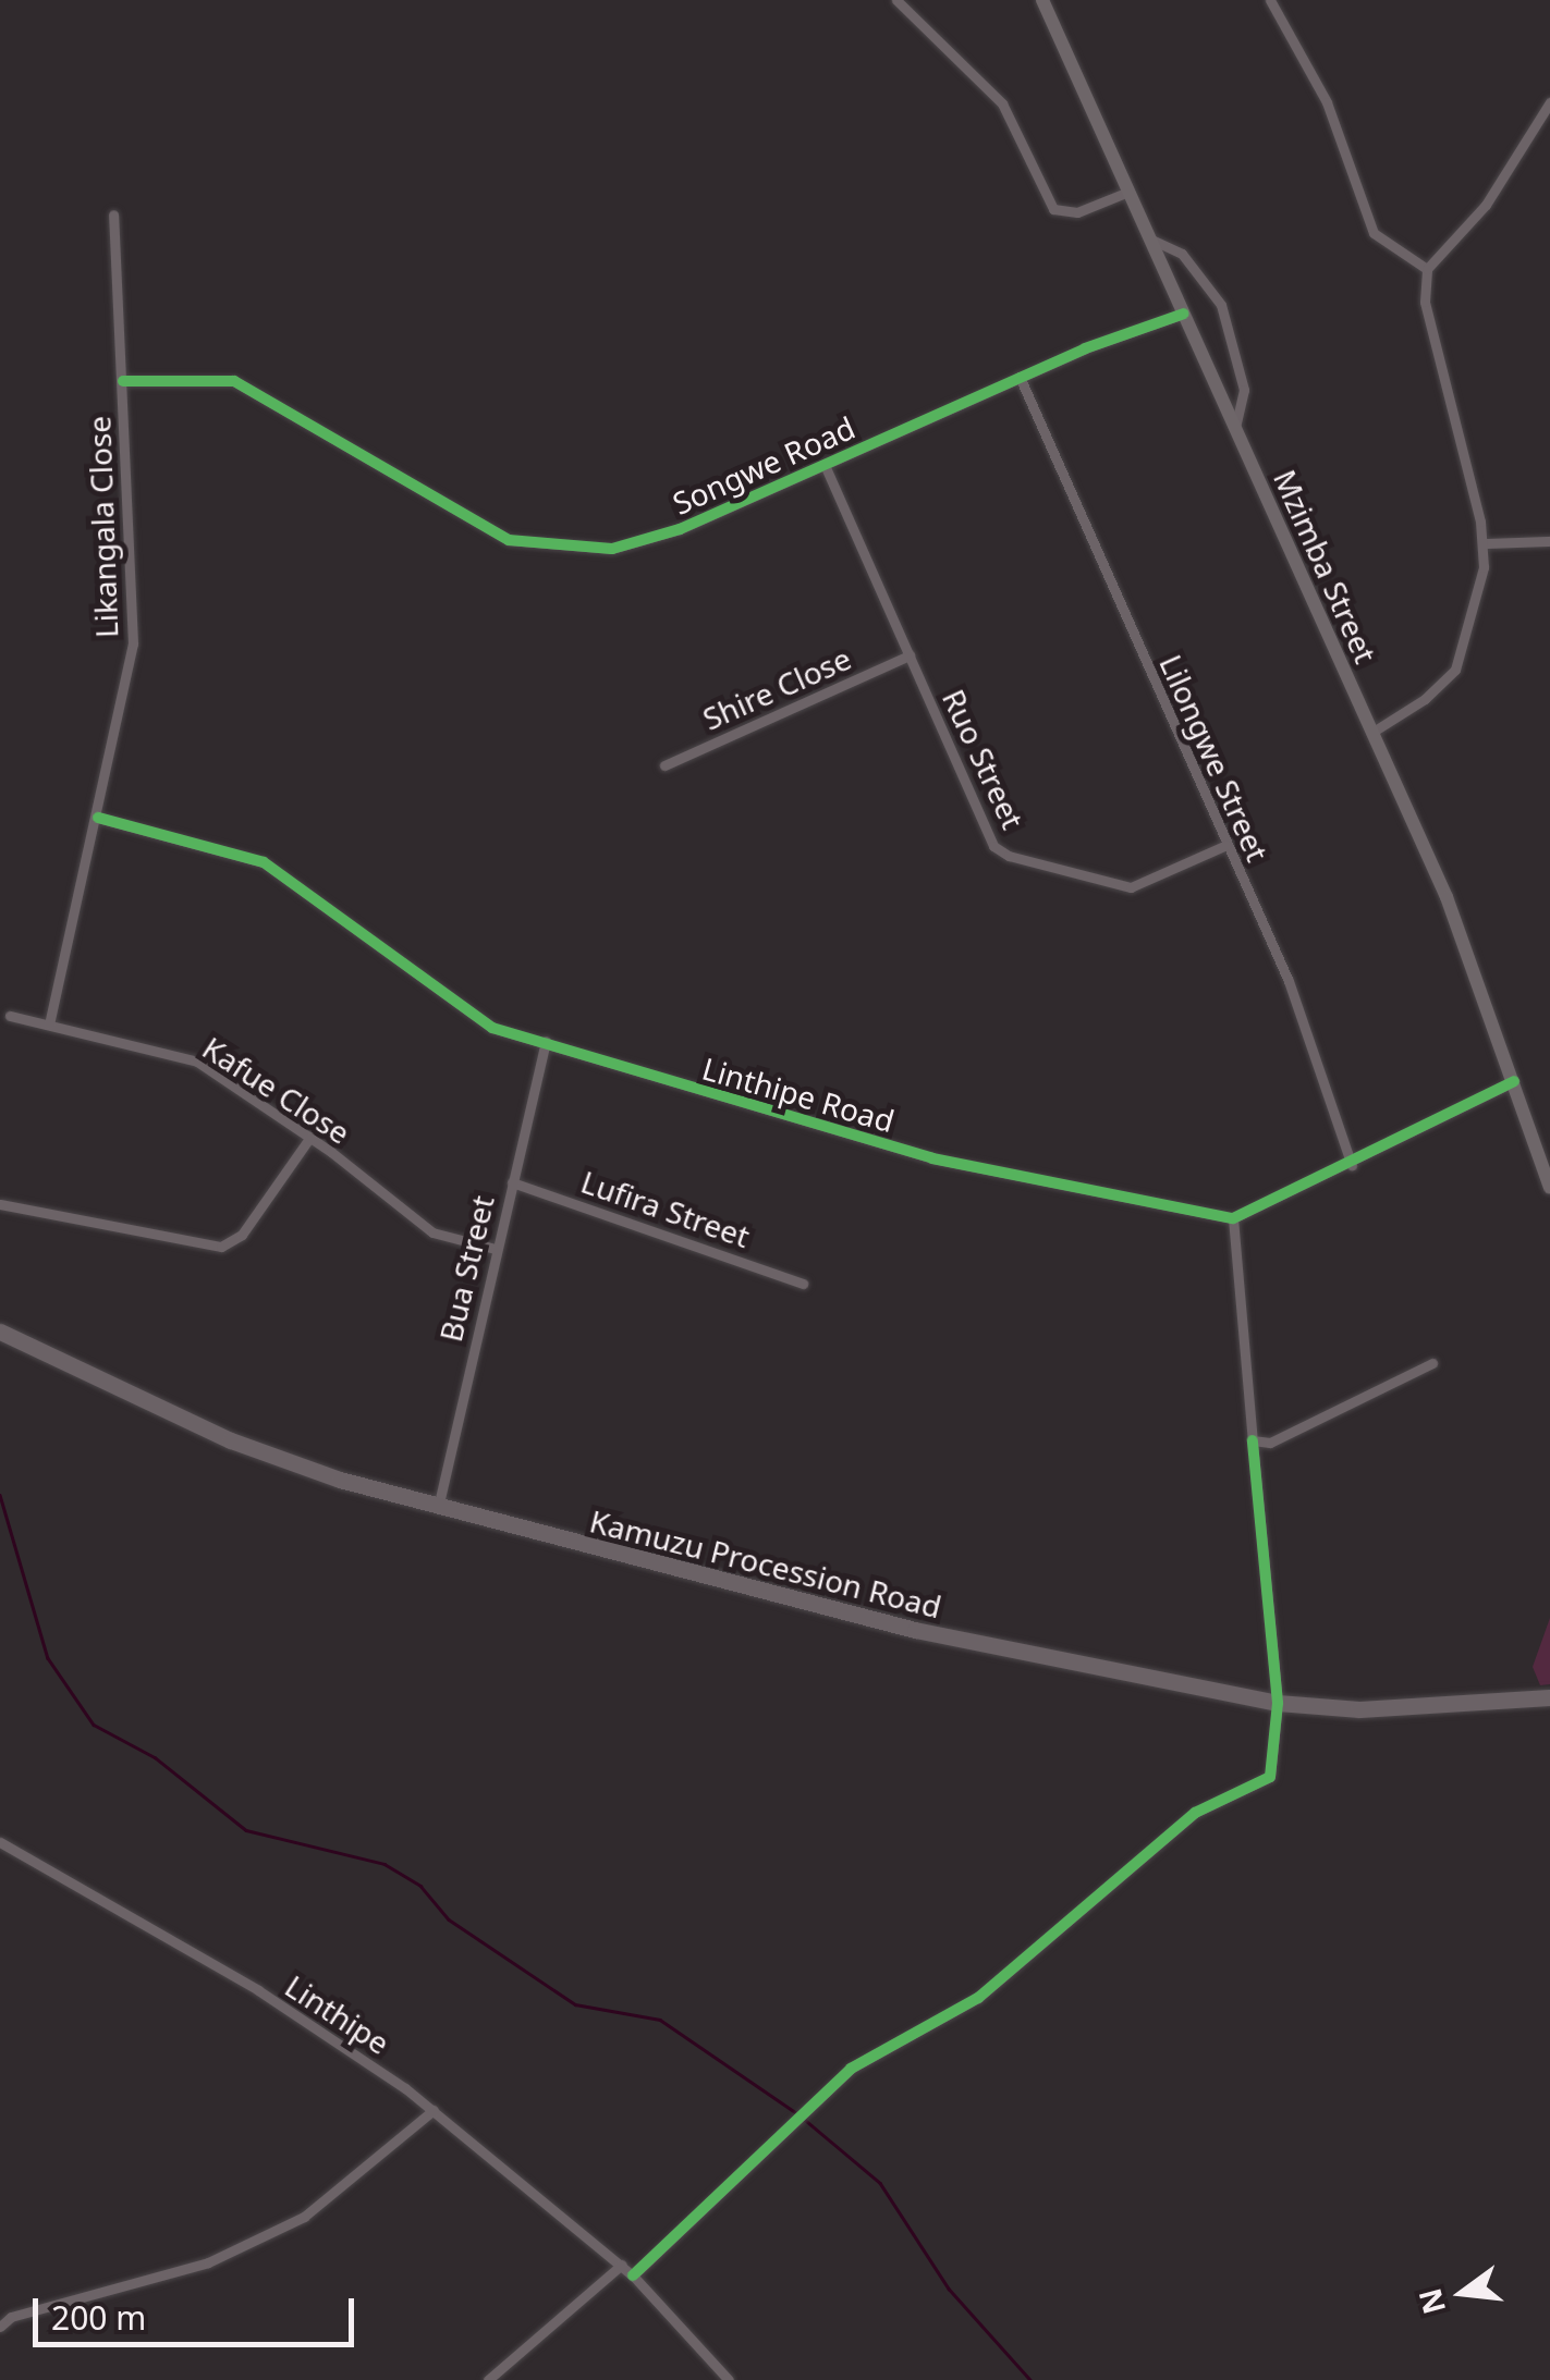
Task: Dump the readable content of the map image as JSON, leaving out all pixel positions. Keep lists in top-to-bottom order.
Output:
{
  "streets": {
    "highway": ["Kamuzu Procession Road"],
    "main road": ["Mzimba Street"],
    "street": [
      "Songwe Road",
      "Likangala Close",
      "Shire Close",
      "Lilongwe Street",
      "Ruo Street",
      "Kafue Close",
      "Linthipe Road",
      "Lufira Street",
      "Bua Street",
      "Linthipe"
    ]
  },
  "crossings": [
    ["Songwe Road", "Likangala Close"],
    ["Songwe Road", "Mzimba Street"],
    ["Songwe Road", "Lilongwe Street"],
    ["Songwe Road", "Ruo Street"],
    ["Likangala Close", "Kafue Close"],
    ["Likangala Close", "Linthipe Road"],
    ["Shire Close", "Ruo Street"],
    ["Lilongwe Street", "Ruo Street"],
    ["Kafue Close", "Bua Street"],
    ["Linthipe Road", "Bua Street"],
    ["Lufira Street", "Bua Street"],
    ["Bua Street", "Kamuzu Procession Road"]
  ],
  "scale_bar": "200 m",
  "north": "left"
}
